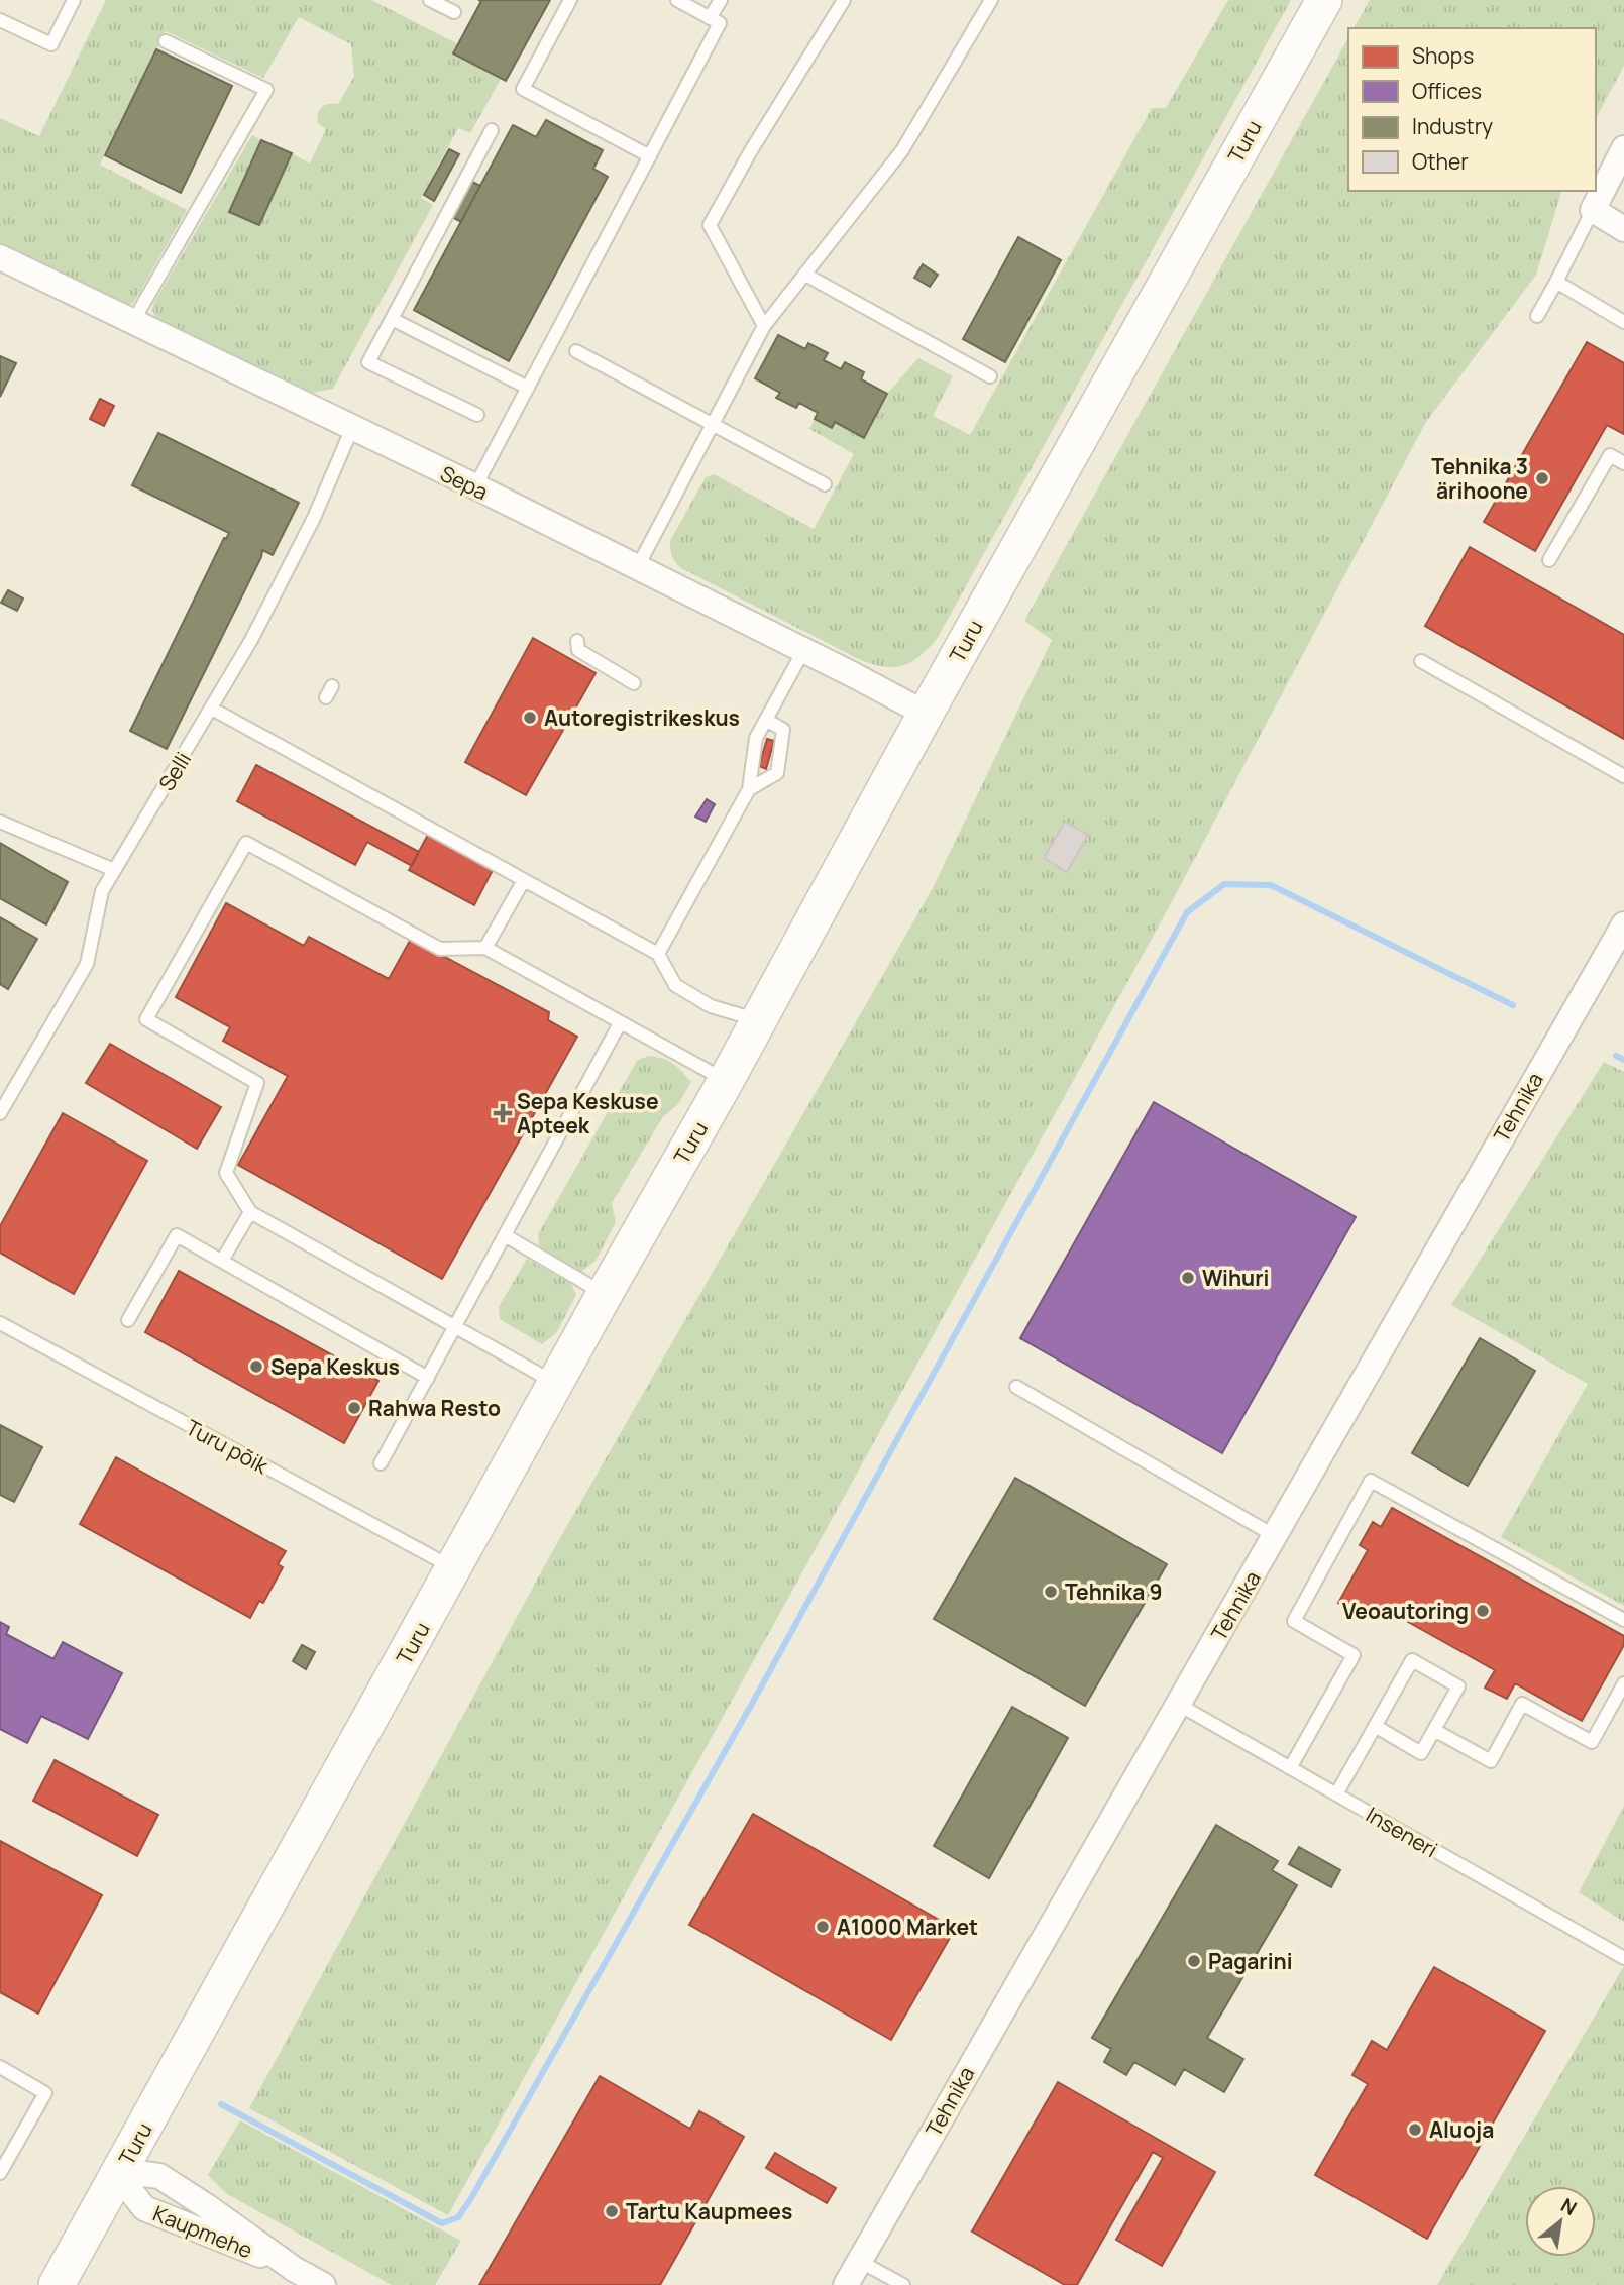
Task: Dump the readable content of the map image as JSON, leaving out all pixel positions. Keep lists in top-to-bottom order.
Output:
{
  "streets": {
    "main road": ["Turu"],
    "street": ["Sepa", "Tehnika", "Kaupmehe"],
    "lane": ["Selli", "Turu põik", "Inseneri"]
  },
  "crossings": [
    ["Turu", "Sepa"],
    ["Turu", "Turu põik"],
    ["Turu", "Kaupmehe"],
    ["Sepa", "Selli"],
    ["Tehnika", "Inseneri"]
  ],
  "places": {
    "other": [
      "Tehnika 3 ärihoone",
      "Autoregistrikeskus",
      "Wihuri",
      "Sepa Keskus",
      "Rahwa Resto",
      "Tehnika 9",
      "Veoautoring",
      "A1000 Market",
      "Pagarini",
      "Aluoja",
      "Tartu Kaupmees"
    ],
    "health": ["Sepa Keskuse Apteek"]
  },
  "legend": [
    "Shops",
    "Offices",
    "Industry",
    "Other"
  ],
  "north": "top right"
}
